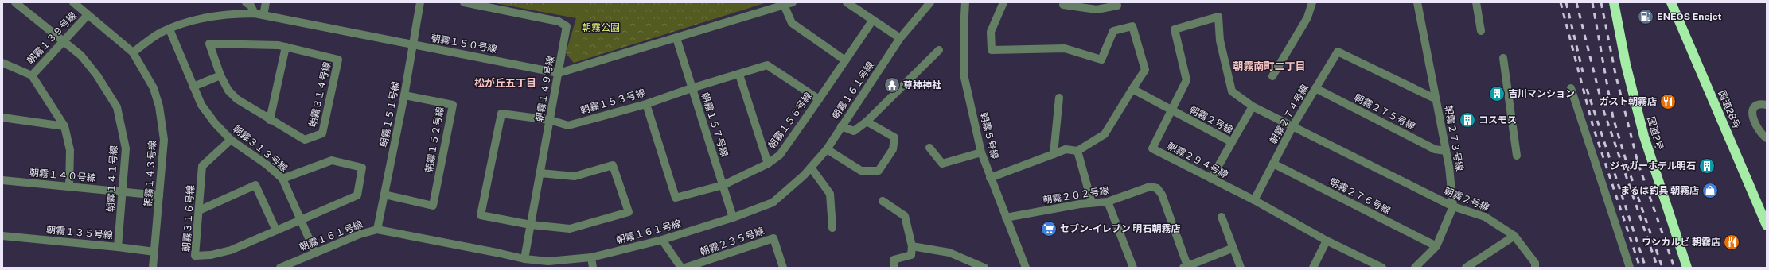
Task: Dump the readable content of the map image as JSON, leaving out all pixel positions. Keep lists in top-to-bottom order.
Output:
{
  "streets": {
    "highway": ["国道28号", "国道2号"],
    "street": [
      "朝霧１３９号線",
      "朝霧１５０号線",
      "朝霧１４９号線",
      "朝霧１６１号線",
      "朝霧３１４号線",
      "朝霧１５３号線",
      "朝霧２７５号線",
      "朝霧１５１号線",
      "朝霧２７４号線",
      "朝霧２号線",
      "朝霧１５６号線",
      "朝霧１５７号線",
      "朝霧５号線",
      "朝霧２７３号線",
      "朝霧１５２号線",
      "朝霧３１３号線",
      "朝霧２９４号線",
      "朝霧１４３号線",
      "朝霧１４０号線",
      "朝霧１４１号線",
      "朝霧２０２号線",
      "朝霧２７６号線",
      "朝霧３１６号線",
      "朝霧１３５号線",
      "朝霧２３５号線"
    ]
  },
  "crossings": [
    ["朝霧１３９号線", "朝霧１４３号線"],
    ["朝霧１３９号線", "朝霧１４１号線"],
    ["朝霧１５０号線", "朝霧１４９号線"],
    ["朝霧１５０号線", "朝霧１５１号線"],
    ["朝霧１５０号線", "朝霧１５７号線"],
    ["朝霧１５０号線", "朝霧３１３号線"],
    ["朝霧１５０号線", "朝霧１４３号線"],
    ["朝霧１４９号線", "朝霧１６１号線"],
    ["朝霧１４９号線", "朝霧１５３号線"],
    ["朝霧１６１号線", "朝霧１５１号線"],
    ["朝霧１６１号線", "朝霧１５７号線"],
    ["朝霧１６１号線", "朝霧３１３号線"],
    ["朝霧１５３号線", "朝霧１５６号線"],
    ["朝霧１５３号線", "朝霧１５７号線"],
    ["朝霧２７５号線", "朝霧２７４号線"],
    ["朝霧２７５号線", "朝霧２７３号線"],
    ["朝霧１５１号線", "朝霧１５２号線"],
    ["朝霧２７４号線", "朝霧２号線"],
    ["朝霧２７４号線", "朝霧２７３号線"],
    ["朝霧２７４号線", "朝霧２９４号線"],
    ["朝霧２７４号線", "朝霧２７６号線"],
    ["朝霧２号線", "朝霧２７３号線"],
    ["朝霧２号線", "朝霧２９４号線"],
    ["朝霧１５６号線", "朝霧１５７号線"],
    ["朝霧５号線", "朝霧２０２号線"],
    ["朝霧３１３号線", "朝霧３１６号線"],
    ["朝霧１４３号線", "朝霧１４０号線"],
    ["朝霧１４３号線", "朝霧１３５号線"],
    ["朝霧１４０号線", "朝霧１４１号線"],
    ["朝霧１４１号線", "朝霧１３５号線"]
  ],
  "districts": ["朝霧南町二丁目", "松が丘五丁目"],
  "parks": ["朝霧公園"],
  "places": {
    "fuel station": ["ENEOS Enejet"],
    "temple": ["尊神神社"],
    "building": ["吉川マンション", "コスモス", "ジャガーホテル明石"],
    "restaurant": ["ガスト朝霧店", "ワンカルビ 朝霧店"],
    "shop": ["まるは釣具 朝霧店"],
    "supermarket": ["セブン-イレブン 明石朝霧店"]
  }
}
